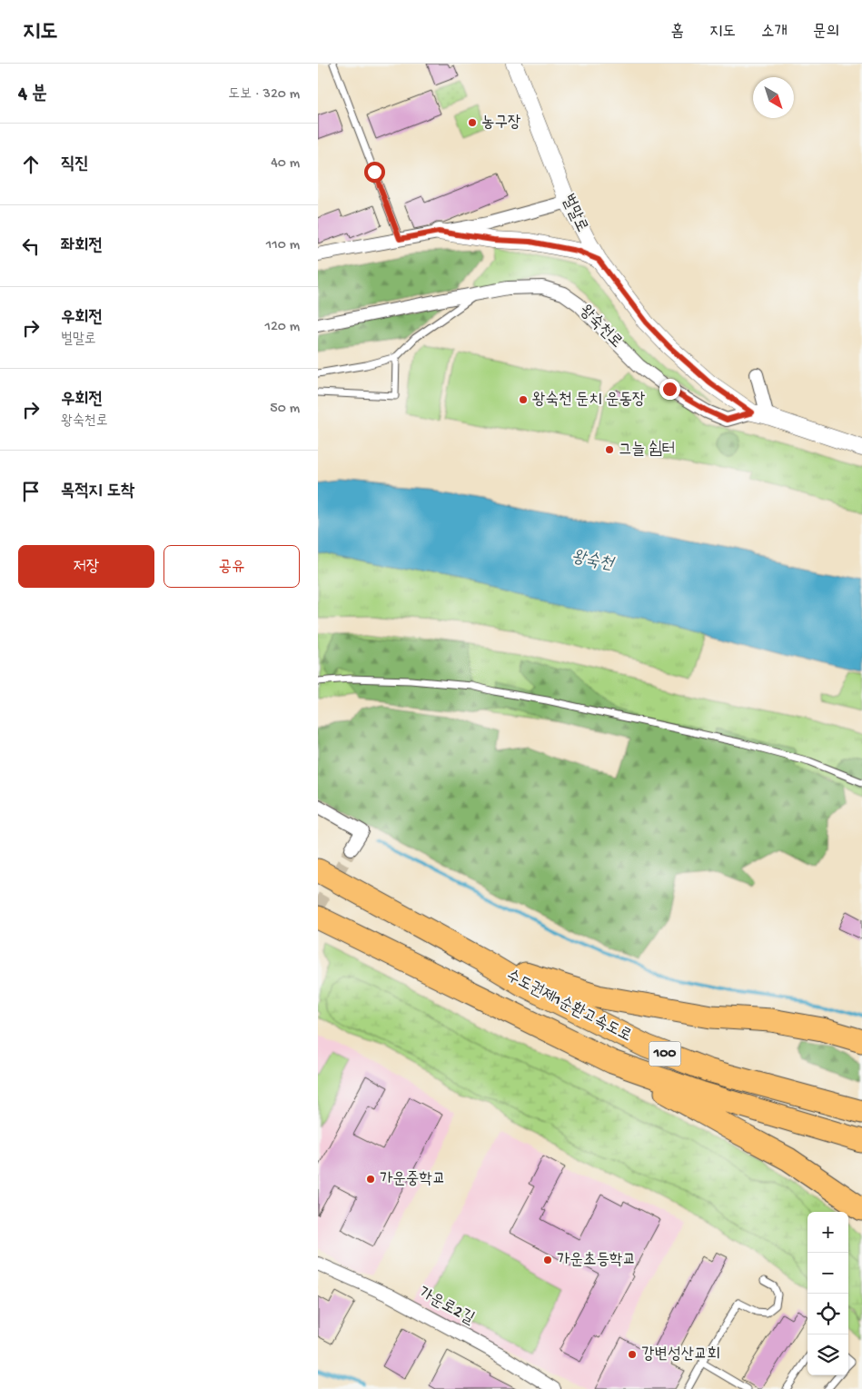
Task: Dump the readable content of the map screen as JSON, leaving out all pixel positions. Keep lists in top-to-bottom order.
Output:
{
  "streets": {
    "highway": ["수도권제1순환고속도로", "100"],
    "street": ["벌말로", "왕숙천로", "가운로2길"]
  },
  "crossings": [
    ["벌말로", "왕숙천로"]
  ],
  "water": ["왕숙천"],
  "places": [
    "농구장",
    "왕숙천 둔치 운동장",
    "그늘 쉼터",
    "가운중학교",
    "가운초등학교",
    "강변성산교회"
  ],
  "north": "bottom right",
  "page": {
    "header": "지도",
    "nav": [
      "홈",
      "지도",
      "소개",
      "문의"
    ],
    "heading": ["4 분", "도보 · 320 m"],
    "list": [
      ["직진", "40 m"],
      ["좌회전", "110 m"],
      ["우회전", "벌말로", "120 m"],
      ["우회전", "왕숙천로", "50 m"],
      "목적지 도착"
    ],
    "buttons": ["저장", "공유"],
    "map_buttons": ["+", "−"]
  }
}
